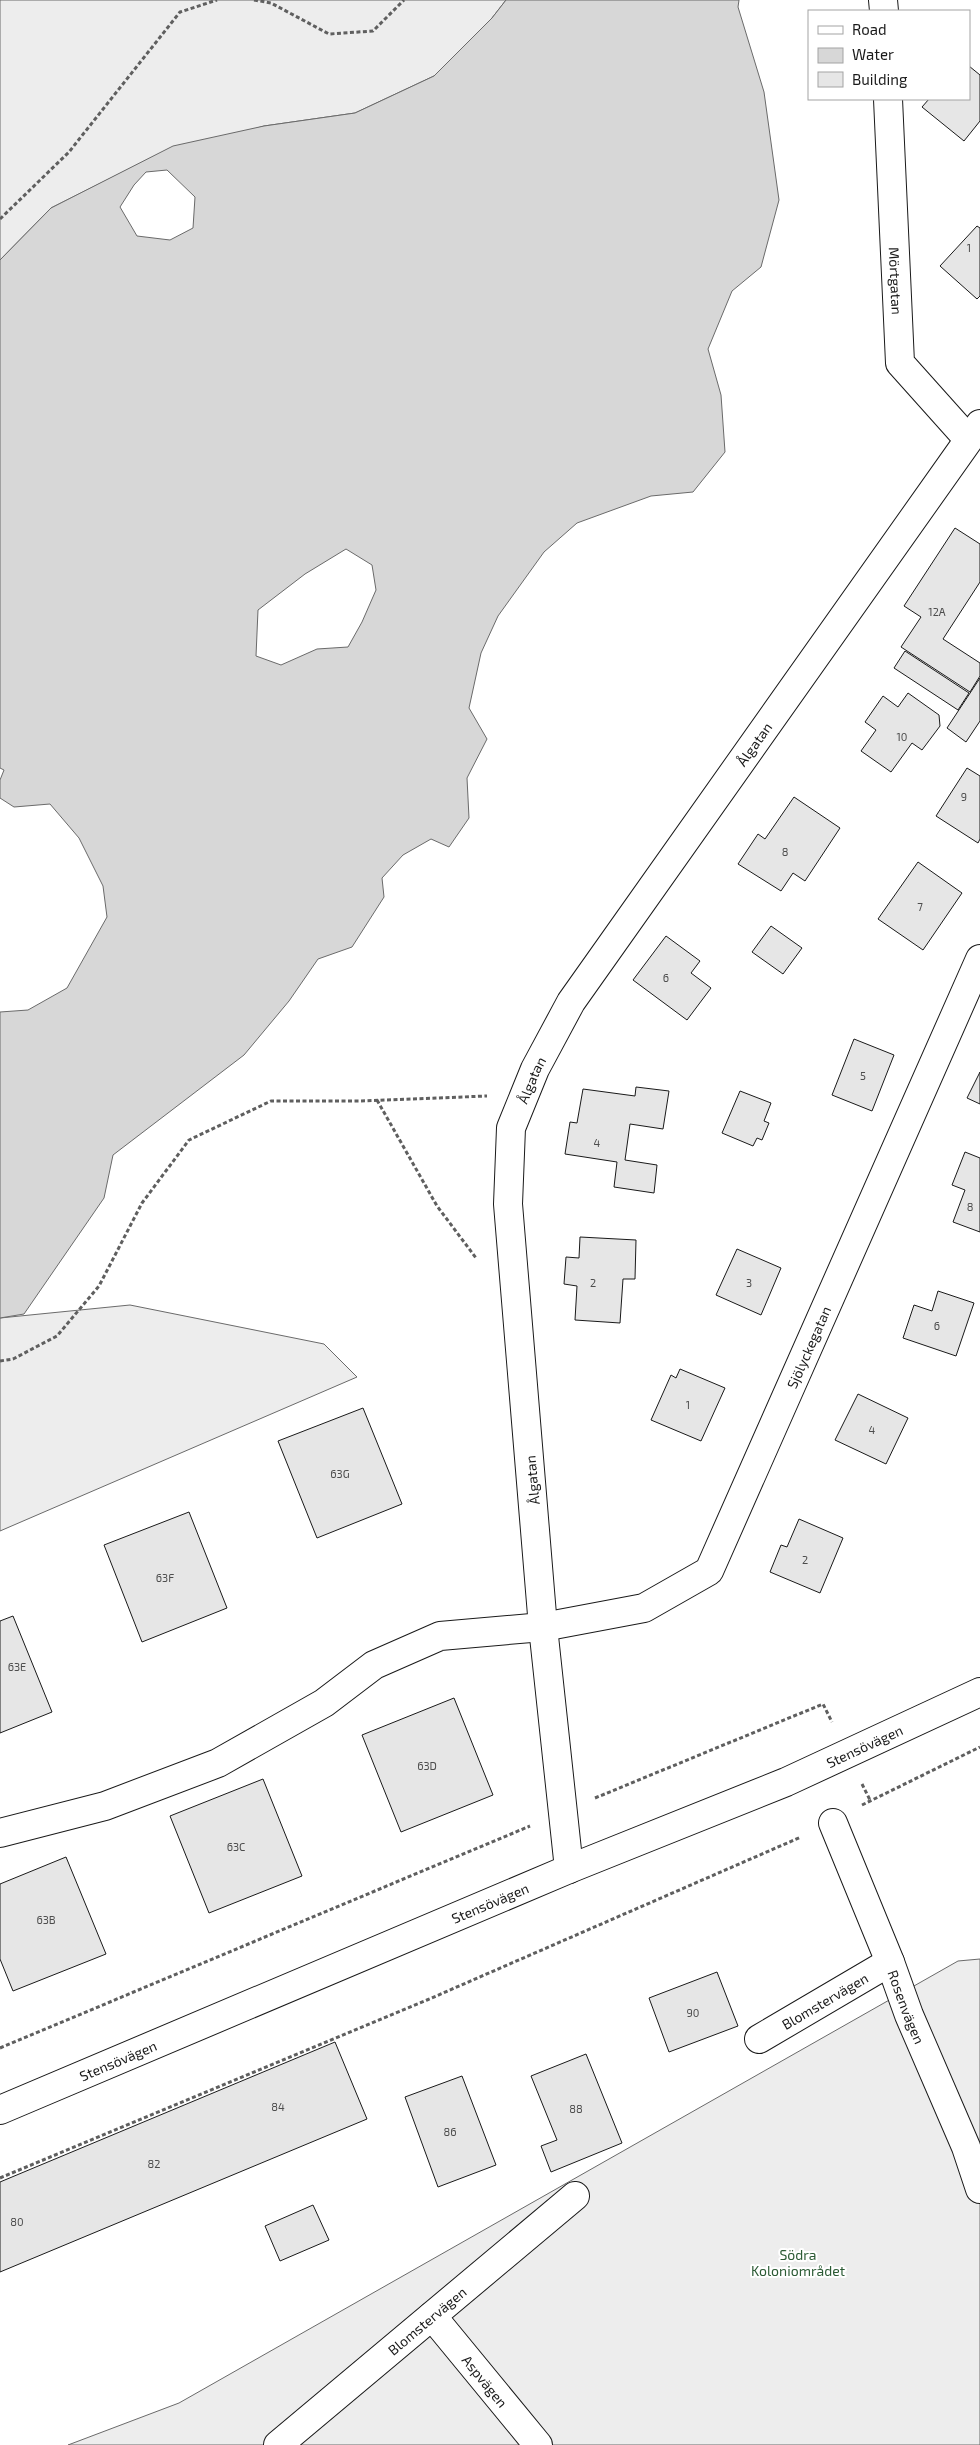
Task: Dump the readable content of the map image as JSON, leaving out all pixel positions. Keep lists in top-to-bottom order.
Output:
{
  "streets": {
    "street": [
      "Mörtgatan",
      "Ålgatan",
      "Sjölyckegatan",
      "Stensövägen",
      "Blomstervägen",
      "Rosenvägen",
      "Aspvägen"
    ]
  },
  "crossings": [
    ["Mörtgatan", "Ålgatan"],
    ["Ålgatan", "Sjölyckegatan"],
    ["Ålgatan", "Stensövägen"],
    ["Blomstervägen", "Rosenvägen"],
    ["Blomstervägen", "Aspvägen"]
  ],
  "parks": ["Södra Koloniområdet"],
  "house_numbers": [
    "1",
    "12A",
    "10",
    "9",
    "8",
    "7",
    "6",
    "5",
    "4",
    "8",
    "2",
    "3",
    "6",
    "1",
    "4",
    "63G",
    "2",
    "63F",
    "63E",
    "63D",
    "63C",
    "63B",
    "90",
    "84",
    "88",
    "86",
    "82",
    "80"
  ],
  "legend": ["Road", "Water", "Building"]
}
